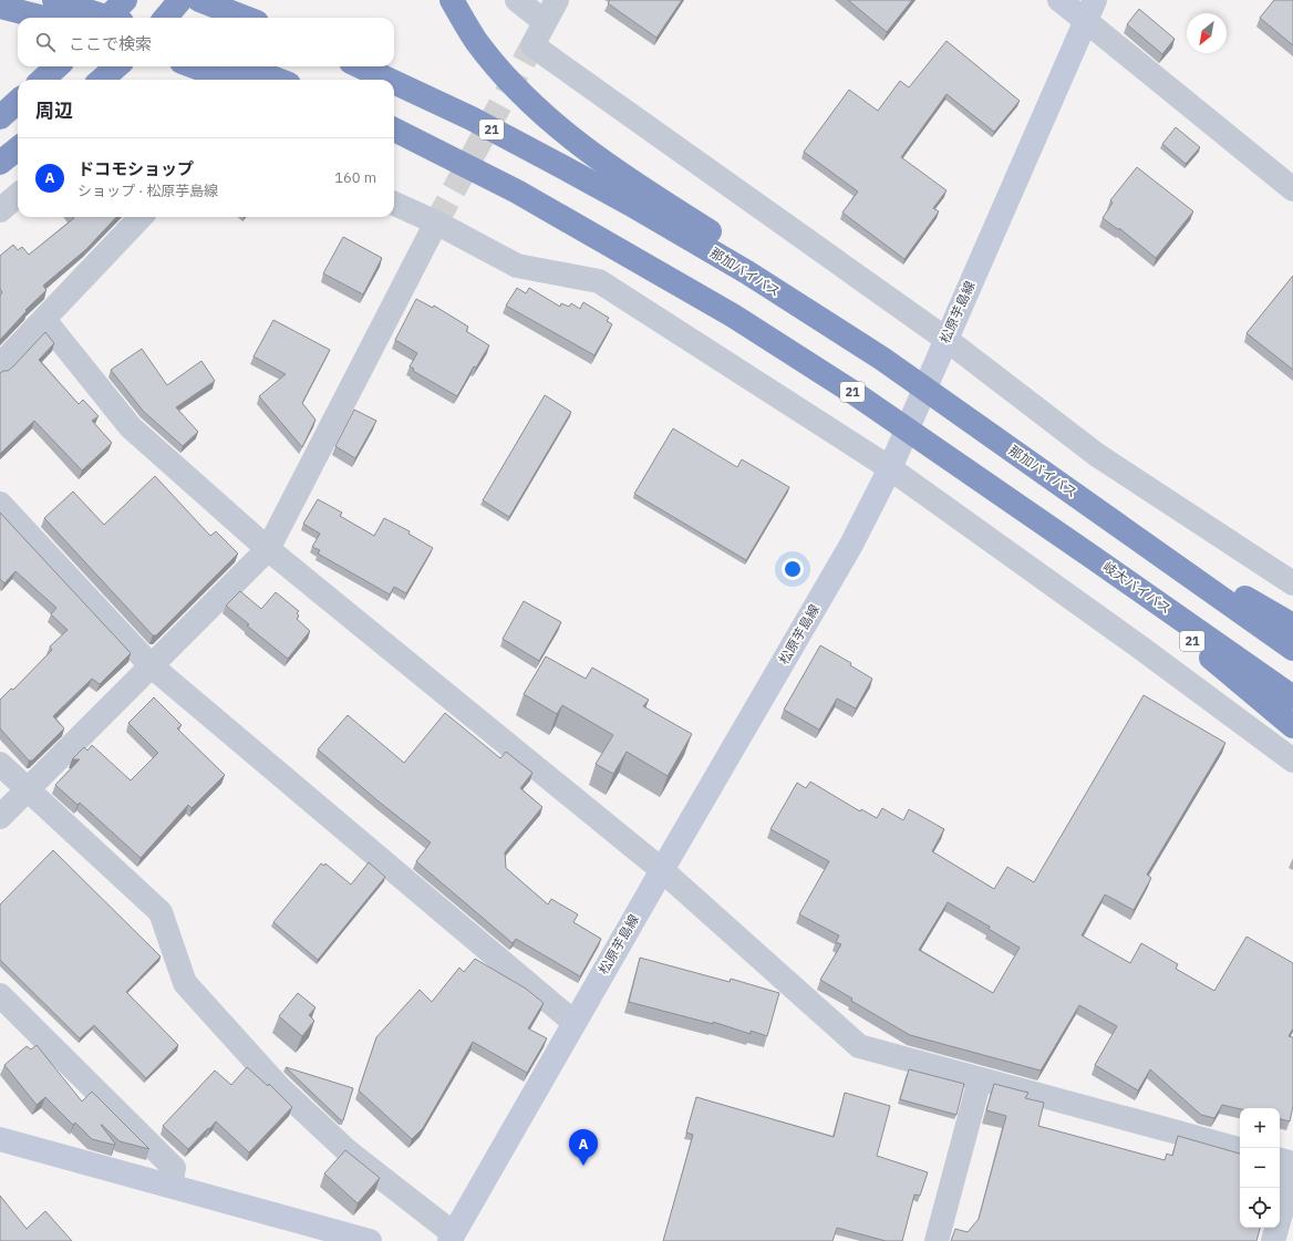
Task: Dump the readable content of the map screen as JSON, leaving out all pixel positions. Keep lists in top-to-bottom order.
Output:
{
  "streets": {
    "highway": ["21", "那加バイパス", "岐大バイパス"],
    "main road": ["松原芋島線"]
  },
  "crossings": [
    ["21", "那加バイパス"],
    ["21", "岐大バイパス"]
  ],
  "north": "bottom left",
  "page": {
    "search": "ここで検索",
    "heading": "周辺",
    "list": [
      {
        "mark": "A",
        "name": "ドコモショップ",
        "note": "ショップ · 松原芋島線",
        "value": "160 m"
      }
    ],
    "map_buttons": ["+", "−"],
    "pins": "A"
  }
}
